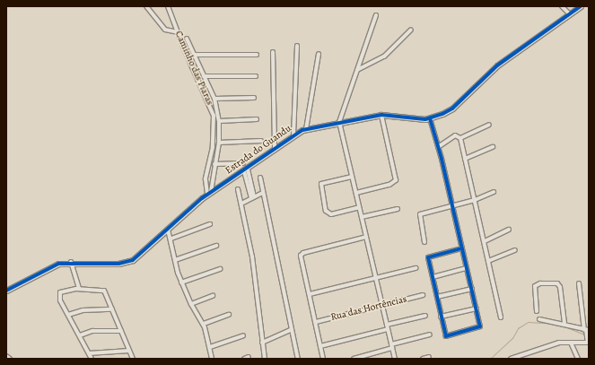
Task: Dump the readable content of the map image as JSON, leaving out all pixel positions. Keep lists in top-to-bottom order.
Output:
{
  "streets": {
    "street": ["Caminho das Piaras", "Estrada do Guandu", "Rua das Hortências"]
  },
  "crossings": [
    ["Caminho das Piaras", "Estrada do Guandu"]
  ]
}
